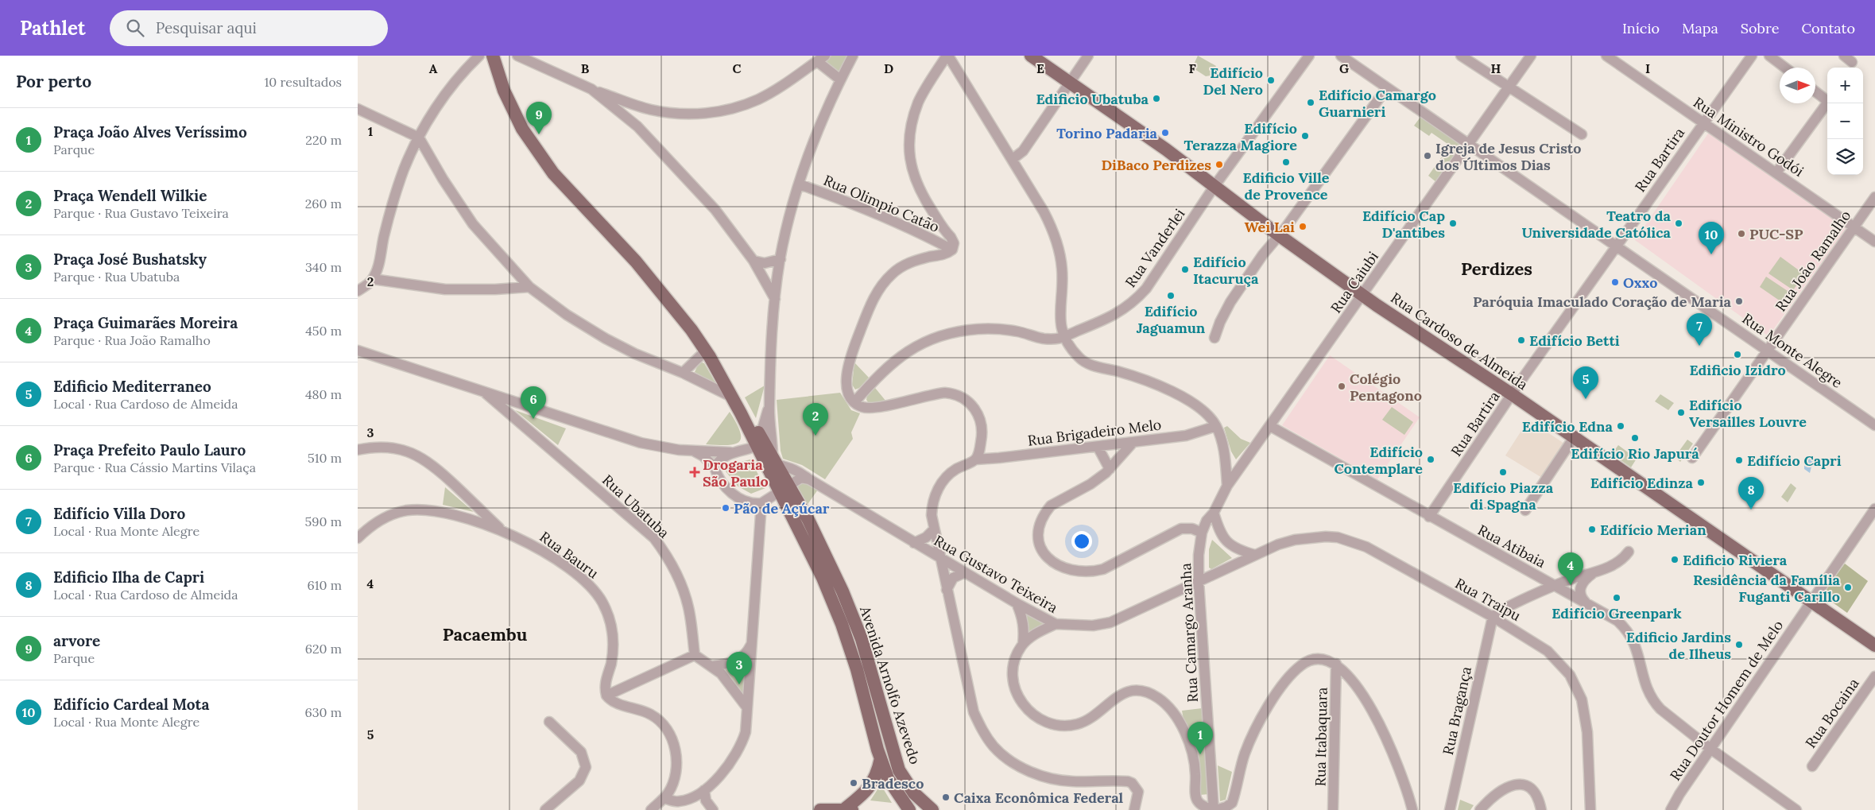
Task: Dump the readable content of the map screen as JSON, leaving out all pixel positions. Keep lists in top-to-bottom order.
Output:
{
  "streets": {
    "main road": ["Rua Cardoso de Almeida", "Avenida Arnolfo Azevedo"],
    "street": [
      "Rua Ministro Godói",
      "Rua Bartira",
      "Rua Olimpio Catão",
      "Rua Vanderlei",
      "Rua João Ramalho",
      "Rua Caiubi",
      "Rua Monte Alegre",
      "Rua Brigadeiro Melo",
      "Rua Ubatuba",
      "Rua Atibaia",
      "Rua Bauru",
      "Rua Gustavo Teixeira",
      "Rua Traipu",
      "Rua Camargo Aranha",
      "Rua Doutor Homem de Melo",
      "Rua Bragança",
      "Rua Bocaina",
      "Rua Itabaquara"
    ]
  },
  "crossings": [
    ["Rua Ministro Godói", "Rua Bartira"],
    ["Rua Ministro Godói", "Rua João Ramalho"],
    ["Rua Bartira", "Rua Cardoso de Almeida"],
    ["Rua Bartira", "Rua Monte Alegre"],
    ["Rua Bartira", "Rua Atibaia"],
    ["Rua Vanderlei", "Rua Cardoso de Almeida"],
    ["Rua João Ramalho", "Rua Monte Alegre"],
    ["Rua Caiubi", "Rua Cardoso de Almeida"],
    ["Rua Caiubi", "Rua Monte Alegre"],
    ["Rua Caiubi", "Rua Atibaia"],
    ["Rua Caiubi", "Rua Camargo Aranha"],
    ["Rua Cardoso de Almeida", "Rua Doutor Homem de Melo"],
    ["Rua Atibaia", "Rua Doutor Homem de Melo"],
    ["Rua Gustavo Teixeira", "Rua Traipu"],
    ["Rua Gustavo Teixeira", "Rua Camargo Aranha"],
    ["Rua Gustavo Teixeira", "Avenida Arnolfo Azevedo"],
    ["Rua Traipu", "Rua Camargo Aranha"],
    ["Rua Traipu", "Rua Bragança"]
  ],
  "districts": ["Perdizes", "Pacaembu"],
  "places": {
    "other": [
      "Edifício Del Nero",
      "Edificio Ubatuba",
      "Edifício Camargo Guarnieri",
      "Torino Padaria",
      "Edifício Terazza Magiore",
      "Igreja de Jesus Cristo dos Últimos Dias",
      "Edificio Ville de Provence",
      "DiBaco Perdizes",
      "Edifício Cap D'antibes",
      "Teatro da Universidade Católica",
      "Wei Lai",
      "PUC-SP",
      "Edifício Itacuruça",
      "Oxxo",
      "Edifício Jaguamun",
      "Paróquia Imaculado Coração de Maria",
      "Edifício Betti",
      "Edificio Izidro",
      "Colégio Pentagono",
      "Edifício Versailles Louvre",
      "Edifício Edna",
      "Edifício Rio Japurá",
      "Edifício Contemplare",
      "Edifício Capri",
      "Edifício Piazza di Spagna",
      "Edifício Edinza",
      "Pão de Açúcar",
      "Edifício Merian",
      "Edificio Riviera",
      "Residência da Família Fuganti Carillo",
      "Edifício Greenpark",
      "Edificio Jardins de Ilheus",
      "Bradesco",
      "Caixa Econômica Federal"
    ],
    "health": ["Drogaria São Paulo"]
  },
  "north": "right",
  "page": {
    "header": "Pathlet",
    "search": "Pesquisar aqui",
    "nav": [
      "Início",
      "Mapa",
      "Sobre",
      "Contato"
    ],
    "heading": ["Por perto", "10 resultados"],
    "map_buttons": ["+", "−"],
    "pins": [
      "9",
      "10",
      "7",
      "5",
      "6",
      "2",
      "8",
      "4",
      "3",
      "1"
    ],
    "list": [
      {
        "mark": "1",
        "name": "Praça João Alves Veríssimo",
        "note": "Parque",
        "value": "220 m"
      },
      {
        "mark": "2",
        "name": "Praça Wendell Wilkie",
        "note": "Parque · Rua Gustavo Teixeira",
        "value": "260 m"
      },
      {
        "mark": "3",
        "name": "Praça José Bushatsky",
        "note": "Parque · Rua Ubatuba",
        "value": "340 m"
      },
      {
        "mark": "4",
        "name": "Praça Guimarães Moreira",
        "note": "Parque · Rua João Ramalho",
        "value": "450 m"
      },
      {
        "mark": "5",
        "name": "Edificio Mediterraneo",
        "note": "Local · Rua Cardoso de Almeida",
        "value": "480 m"
      },
      {
        "mark": "6",
        "name": "Praça Prefeito Paulo Lauro",
        "note": "Parque · Rua Cássio Martins Vilaça",
        "value": "510 m"
      },
      {
        "mark": "7",
        "name": "Edifício Villa Doro",
        "note": "Local · Rua Monte Alegre",
        "value": "590 m"
      },
      {
        "mark": "8",
        "name": "Edificio Ilha de Capri",
        "note": "Local · Rua Cardoso de Almeida",
        "value": "610 m"
      },
      {
        "mark": "9",
        "name": "arvore",
        "note": "Parque",
        "value": "620 m"
      },
      {
        "mark": "10",
        "name": "Edifício Cardeal Mota",
        "note": "Local · Rua Monte Alegre",
        "value": "630 m"
      }
    ]
  },
  "grid": {
    "columns": [
      "A",
      "B",
      "C",
      "D",
      "E",
      "F",
      "G",
      "H",
      "I"
    ],
    "rows": [
      "1",
      "2",
      "3",
      "4",
      "5"
    ]
  }
}
